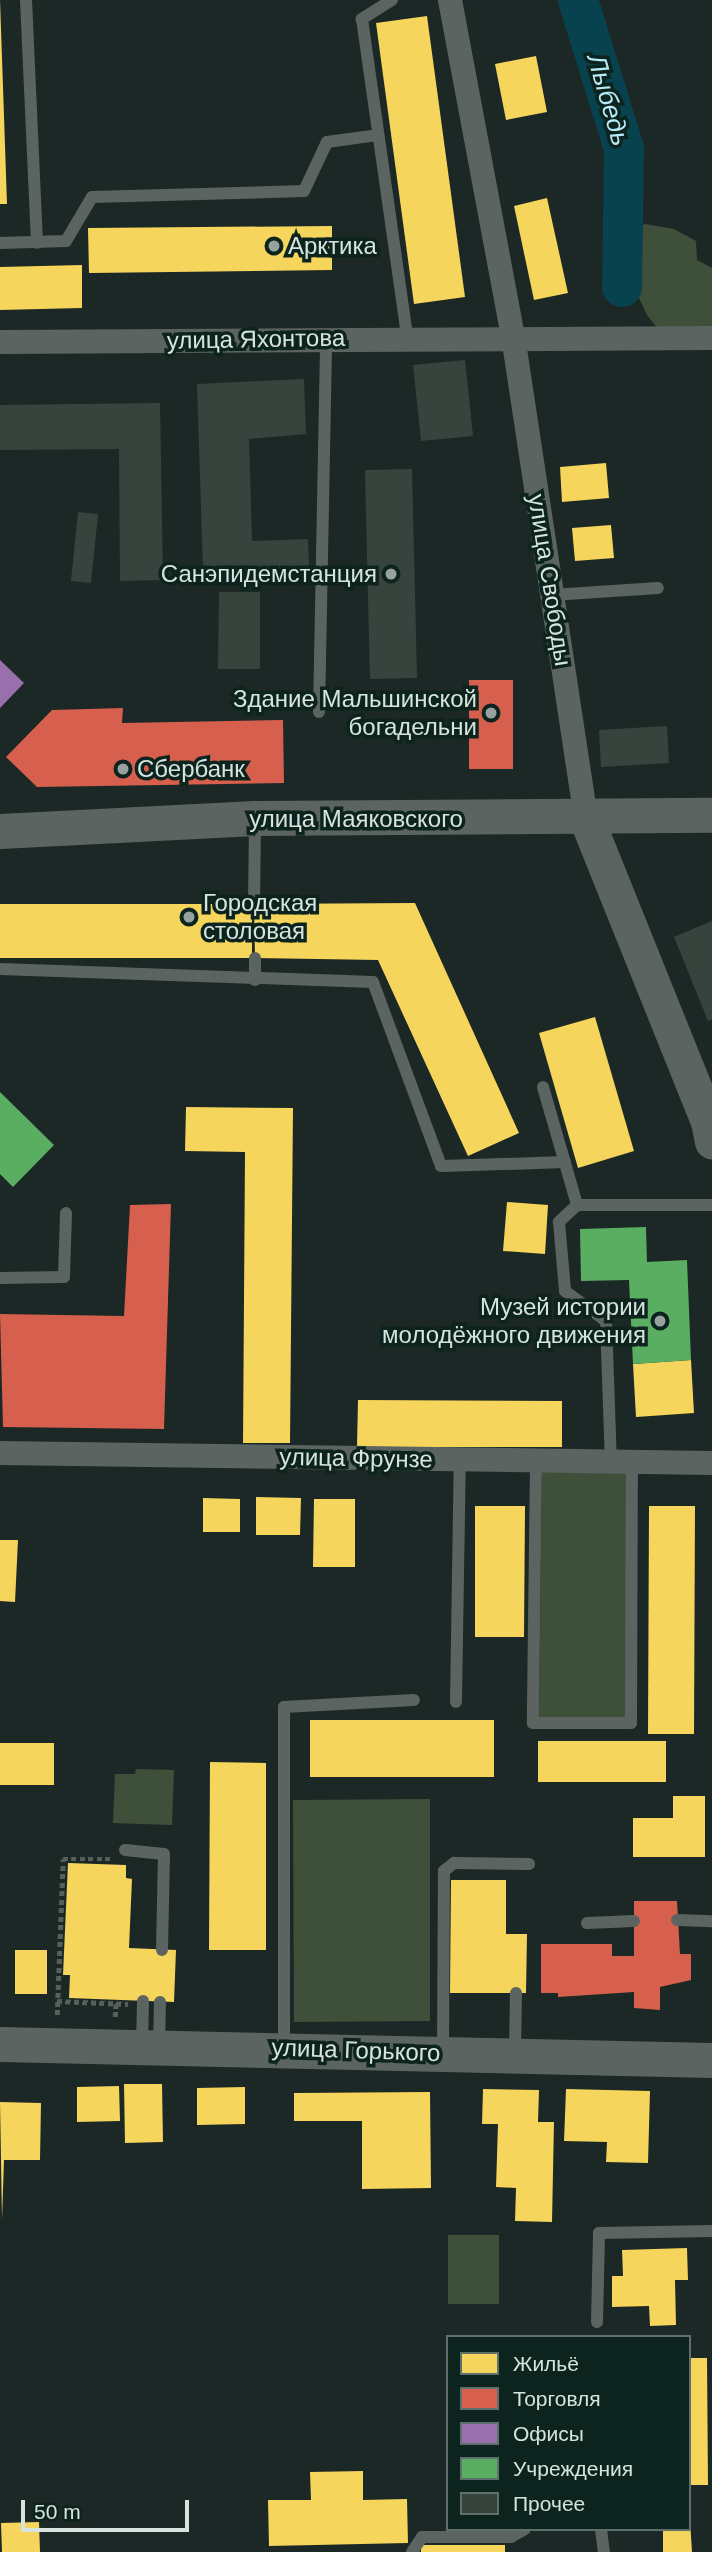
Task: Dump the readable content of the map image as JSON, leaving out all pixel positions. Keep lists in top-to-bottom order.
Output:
{
  "streets": {
    "street": [
      "улица Яхонтова",
      "улица Свободы",
      "улица Маяковского",
      "улица Фрунзе",
      "улица Горького"
    ]
  },
  "crossings": [
    ["улица Яхонтова", "улица Свободы"],
    ["улица Свободы", "улица Маяковского"]
  ],
  "water": ["Лыбедь"],
  "places": [
    "Арктика",
    "Санэпидемстанция",
    "Здание Мальшинской богадельни",
    "Сбербанк",
    "Городская столовая",
    "Музей истории молодёжного движения"
  ],
  "legend": [
    "Жильё",
    "Торговля",
    "Офисы",
    "Учреждения",
    "Прочее"
  ],
  "scale_bar": "50 m"
}
